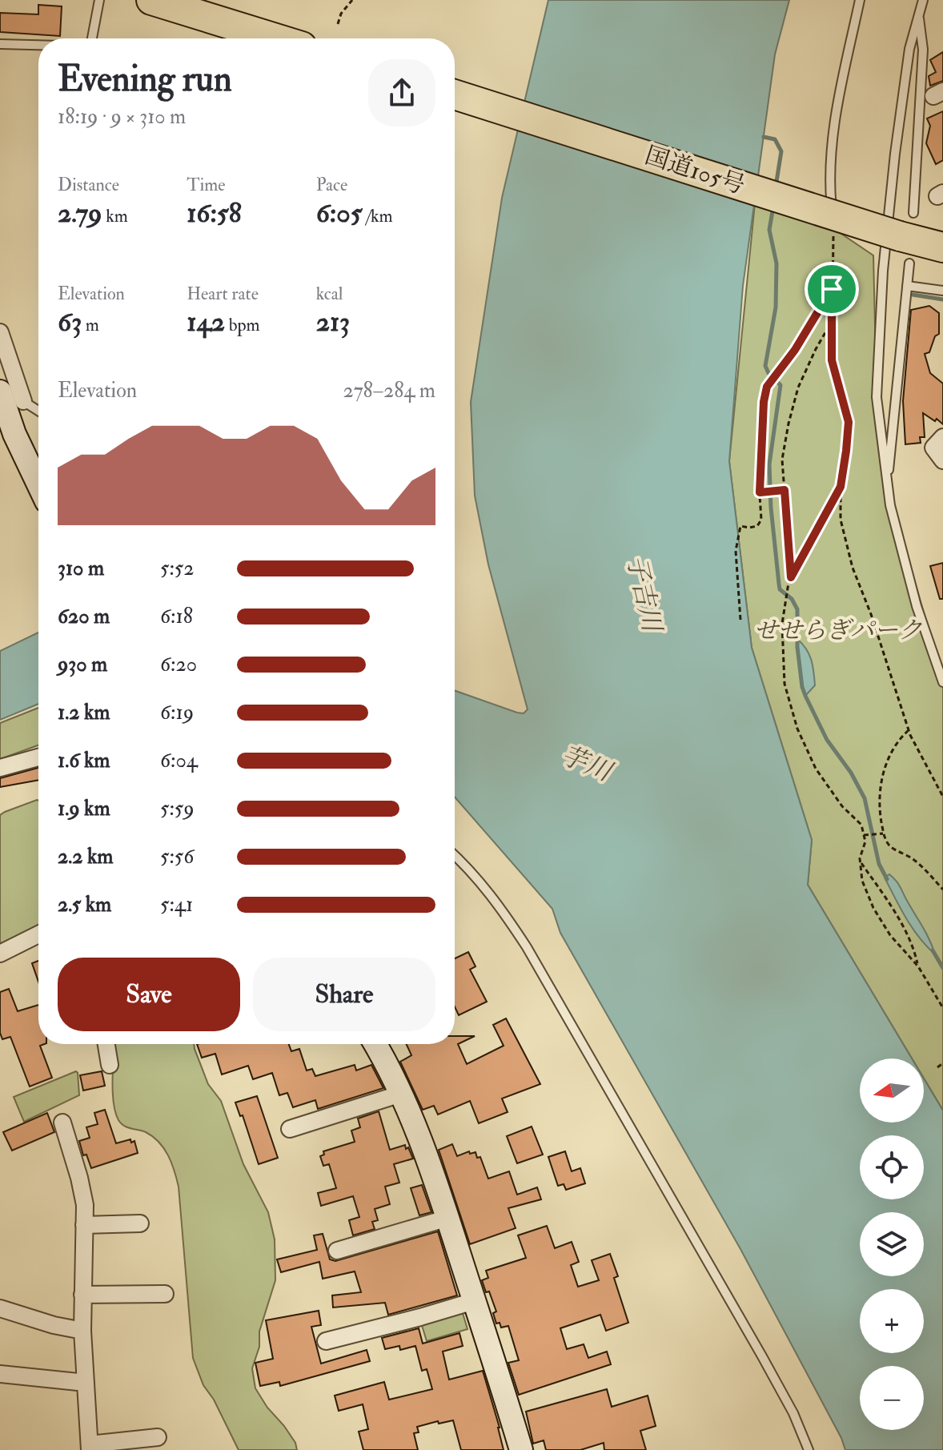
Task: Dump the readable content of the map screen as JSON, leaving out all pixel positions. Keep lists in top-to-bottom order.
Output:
{
  "streets": {
    "highway": ["国道105号"]
  },
  "water": ["子吉川", "芋川"],
  "parks": ["せせらぎパーク"],
  "north": "left",
  "page": {
    "heading": ["Evening run", "18:19 · 9 × 310 m"],
    "stats": [
      ["Distance", "2.79 km"],
      ["Time", "16:58"],
      ["Pace", "6:05 /km"],
      ["Elevation", "63 m"],
      ["Heart rate", "142 bpm"],
      ["kcal", "213"]
    ],
    "chart": ["Elevation", "278–284 m"],
    "list": [
      {
        "name": "310 m",
        "note": "5:52"
      },
      {
        "name": "620 m",
        "note": "6:18"
      },
      {
        "name": "930 m",
        "note": "6:20"
      },
      {
        "name": "1.2 km",
        "note": "6:19"
      },
      {
        "name": "1.6 km",
        "note": "6:04"
      },
      {
        "name": "1.9 km",
        "note": "5:59"
      },
      {
        "name": "2.2 km",
        "note": "5:56"
      },
      {
        "name": "2.5 km",
        "note": "5:41"
      }
    ],
    "buttons": ["Save", "Share"],
    "map_buttons": ["+", "−"]
  }
}
